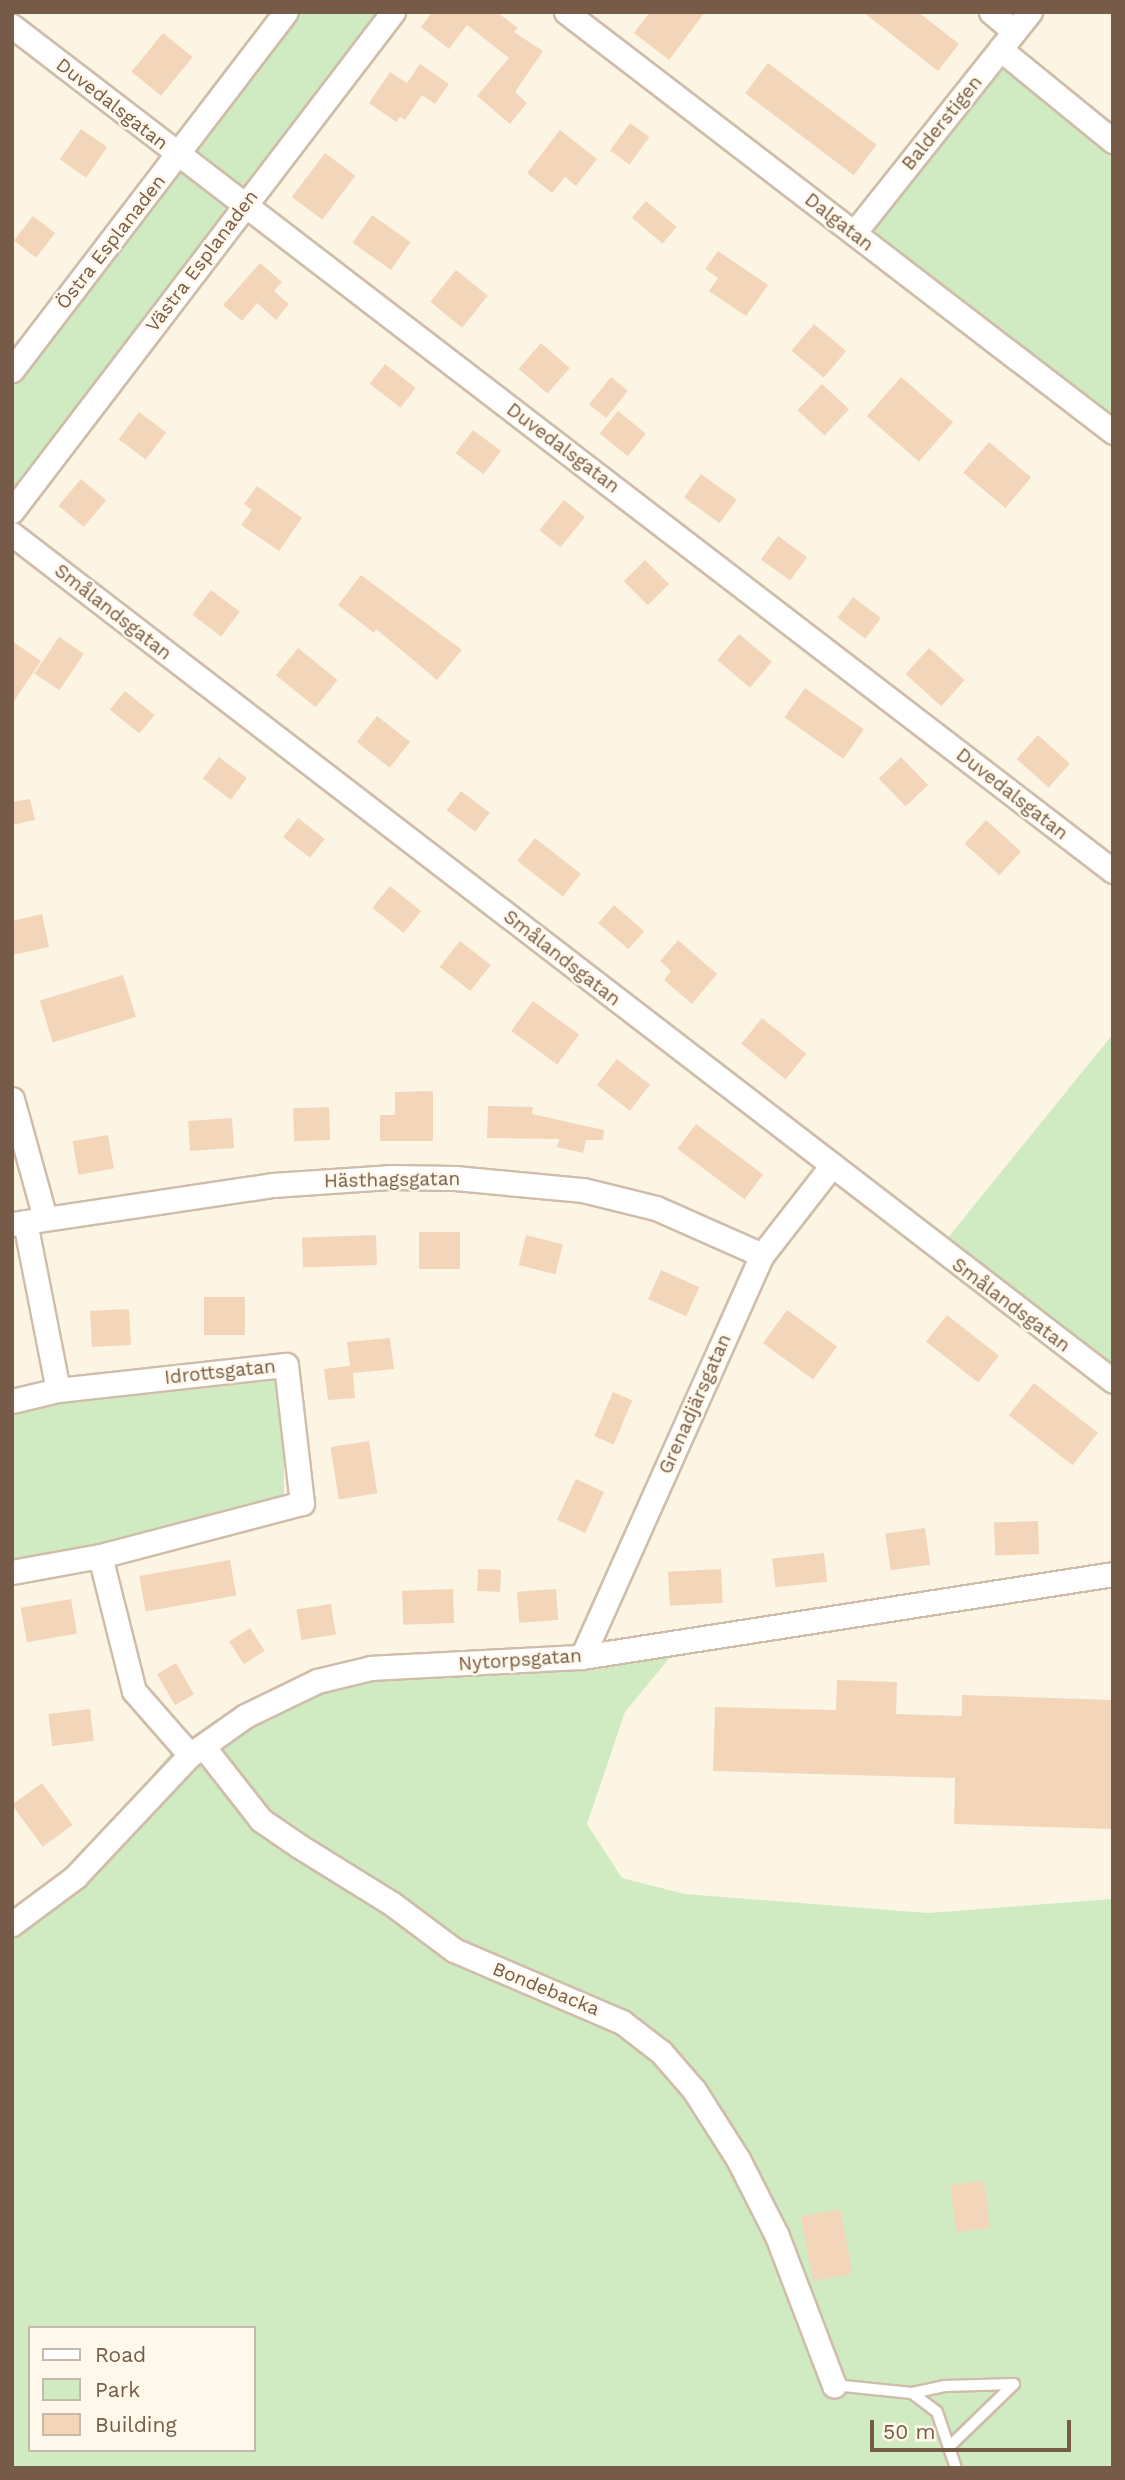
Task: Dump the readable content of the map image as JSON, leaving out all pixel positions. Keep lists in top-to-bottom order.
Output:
{
  "streets": {
    "street": [
      "Duvedalsgatan",
      "Balderstigen",
      "Dalgatan",
      "Östra Esplanaden",
      "Västra Esplanaden",
      "Smålandsgatan",
      "Hästhagsgatan",
      "Idrottsgatan",
      "Grenadjärsgatan",
      "Nytorpsgatan",
      "Bondebacka"
    ]
  },
  "crossings": [
    ["Duvedalsgatan", "Östra Esplanaden"],
    ["Duvedalsgatan", "Västra Esplanaden"],
    ["Balderstigen", "Dalgatan"],
    ["Smålandsgatan", "Grenadjärsgatan"],
    ["Hästhagsgatan", "Grenadjärsgatan"],
    ["Grenadjärsgatan", "Nytorpsgatan"],
    ["Nytorpsgatan", "Bondebacka"]
  ],
  "legend": ["Road", "Park", "Building"],
  "scale_bar": "50 m"
}
